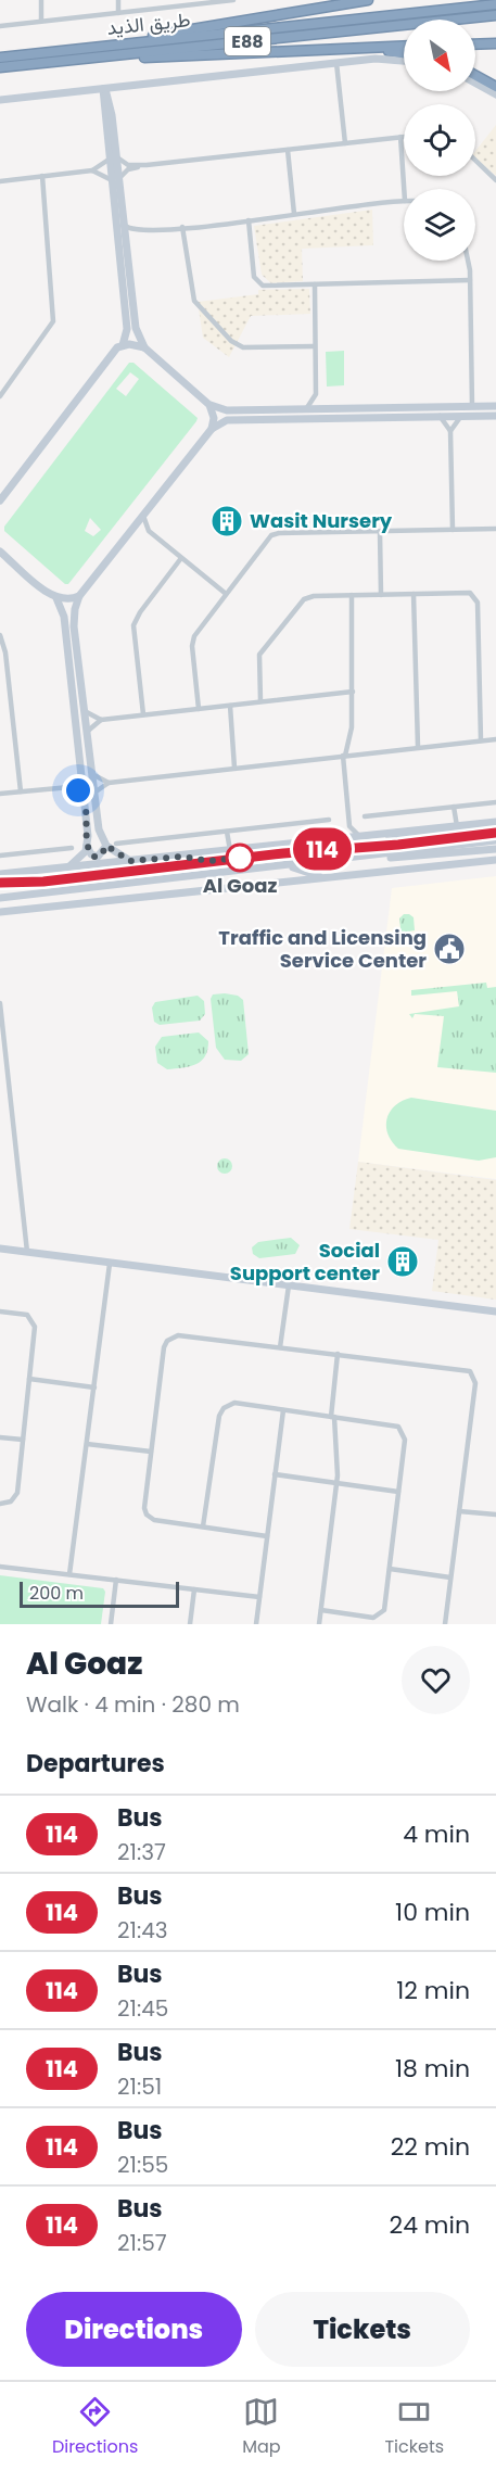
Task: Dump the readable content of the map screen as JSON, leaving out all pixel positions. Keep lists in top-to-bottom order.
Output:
{
  "streets": {
    "highway": ["طريق الذيد", "E88"]
  },
  "places": {
    "building": ["Wasit Nursery", "Social Support center"],
    "other": ["Al Goaz"],
    "public building": ["Traffic and Licensing Service Center"]
  },
  "lines": ["bus line 114"],
  "scale_bar": "200 m",
  "north": "bottom right",
  "page": {
    "on_map": "114",
    "scale": "200 m",
    "heading": [
      ["Al Goaz", "Walk · 4 min · 280 m"],
      "Departures"
    ],
    "list": [
      {
        "mark": "114",
        "name": "Bus",
        "note": "21:37",
        "value": "4 min"
      },
      {
        "mark": "114",
        "name": "Bus",
        "note": "21:43",
        "value": "10 min"
      },
      {
        "mark": "114",
        "name": "Bus",
        "note": "21:45",
        "value": "12 min"
      },
      {
        "mark": "114",
        "name": "Bus",
        "note": "21:51",
        "value": "18 min"
      },
      {
        "mark": "114",
        "name": "Bus",
        "note": "21:55",
        "value": "22 min"
      },
      {
        "mark": "114",
        "name": "Bus",
        "note": "21:57",
        "value": "24 min"
      }
    ],
    "buttons": ["Directions", "Tickets"],
    "tabs": ["Directions", "Map", "Tickets"]
  }
}
